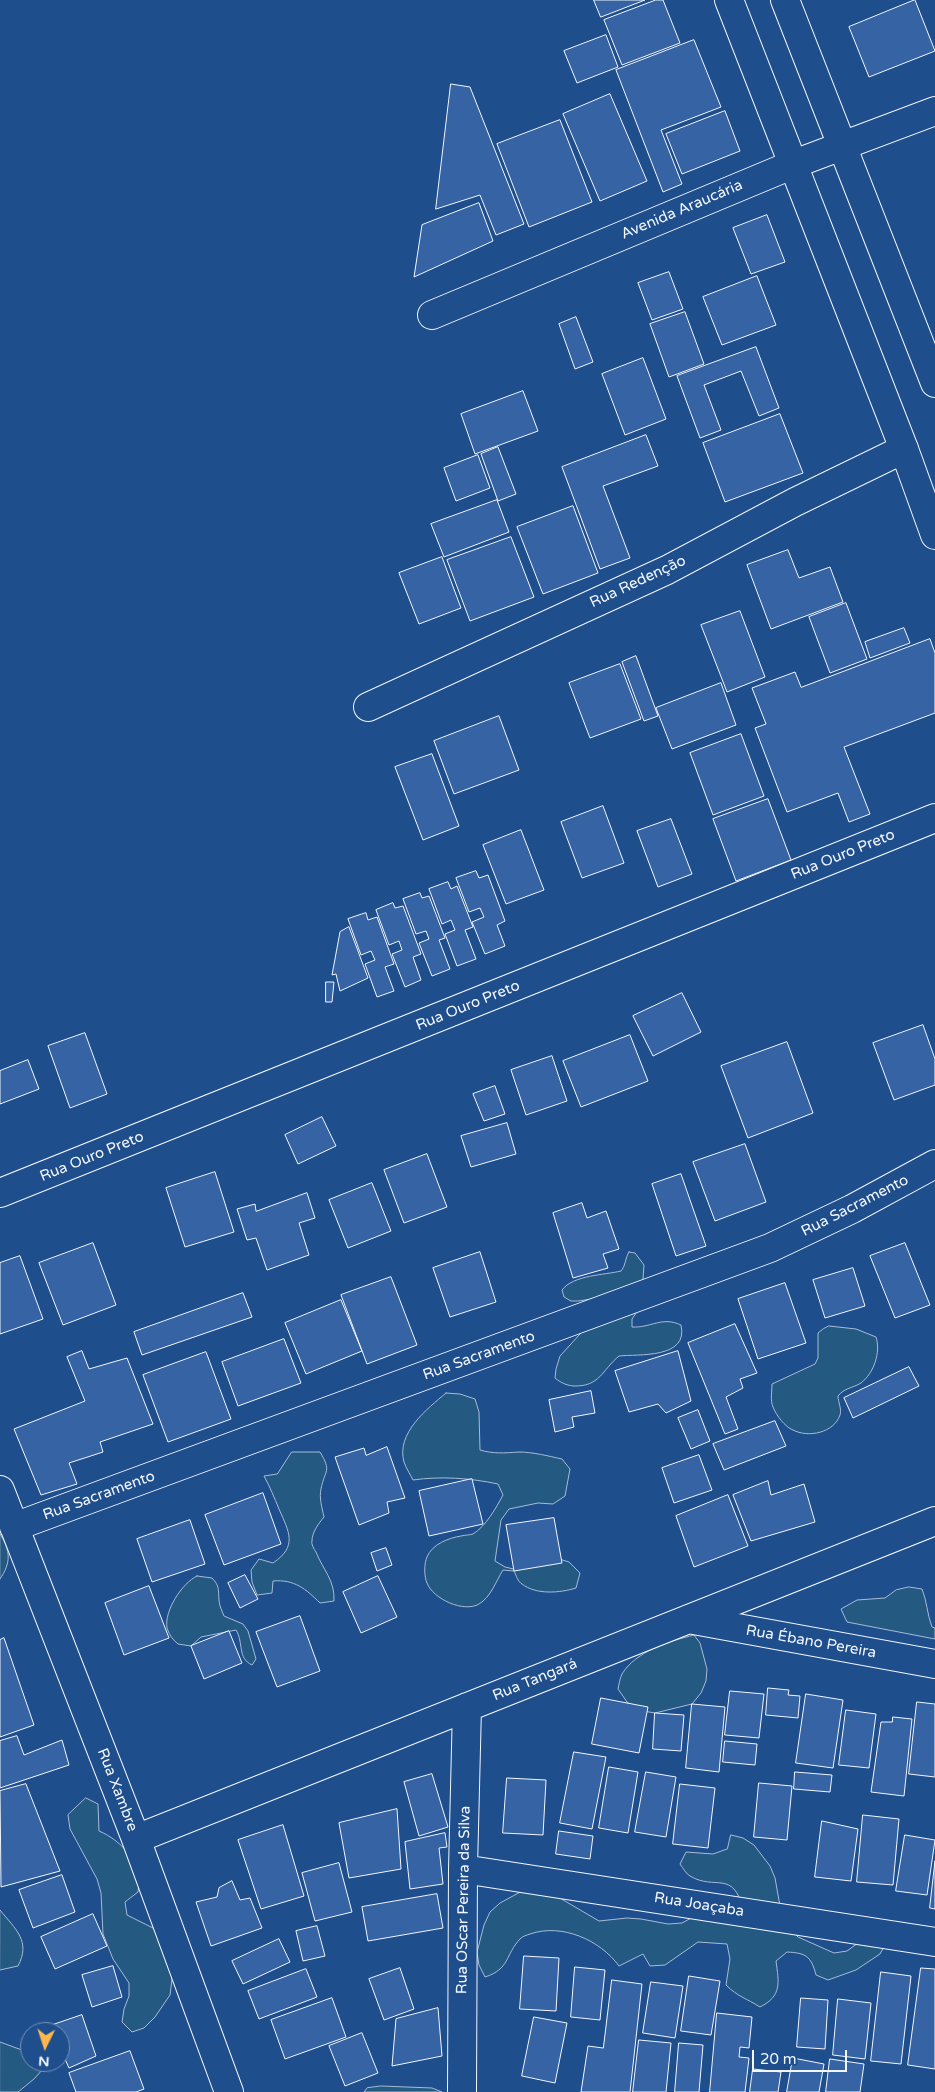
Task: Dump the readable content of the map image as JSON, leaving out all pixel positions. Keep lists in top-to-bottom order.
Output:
{
  "streets": {
    "street": [
      "Avenida Araucária",
      "Rua Redenção",
      "Rua Ouro Preto",
      "Rua Sacramento",
      "Rua Ébano Pereira",
      "Rua Tangará",
      "Rua Xambre",
      "Rua OScar Pereira da Silva",
      "Rua Joaçaba"
    ]
  },
  "crossings": [
    ["Rua Sacramento", "Rua Xambre"],
    ["Rua Ébano Pereira", "Rua Tangará"],
    ["Rua Tangará", "Rua Xambre"],
    ["Rua Tangará", "Rua OScar Pereira da Silva"],
    ["Rua OScar Pereira da Silva", "Rua Joaçaba"]
  ],
  "scale_bar": "20 m",
  "north": "bottom"
}
